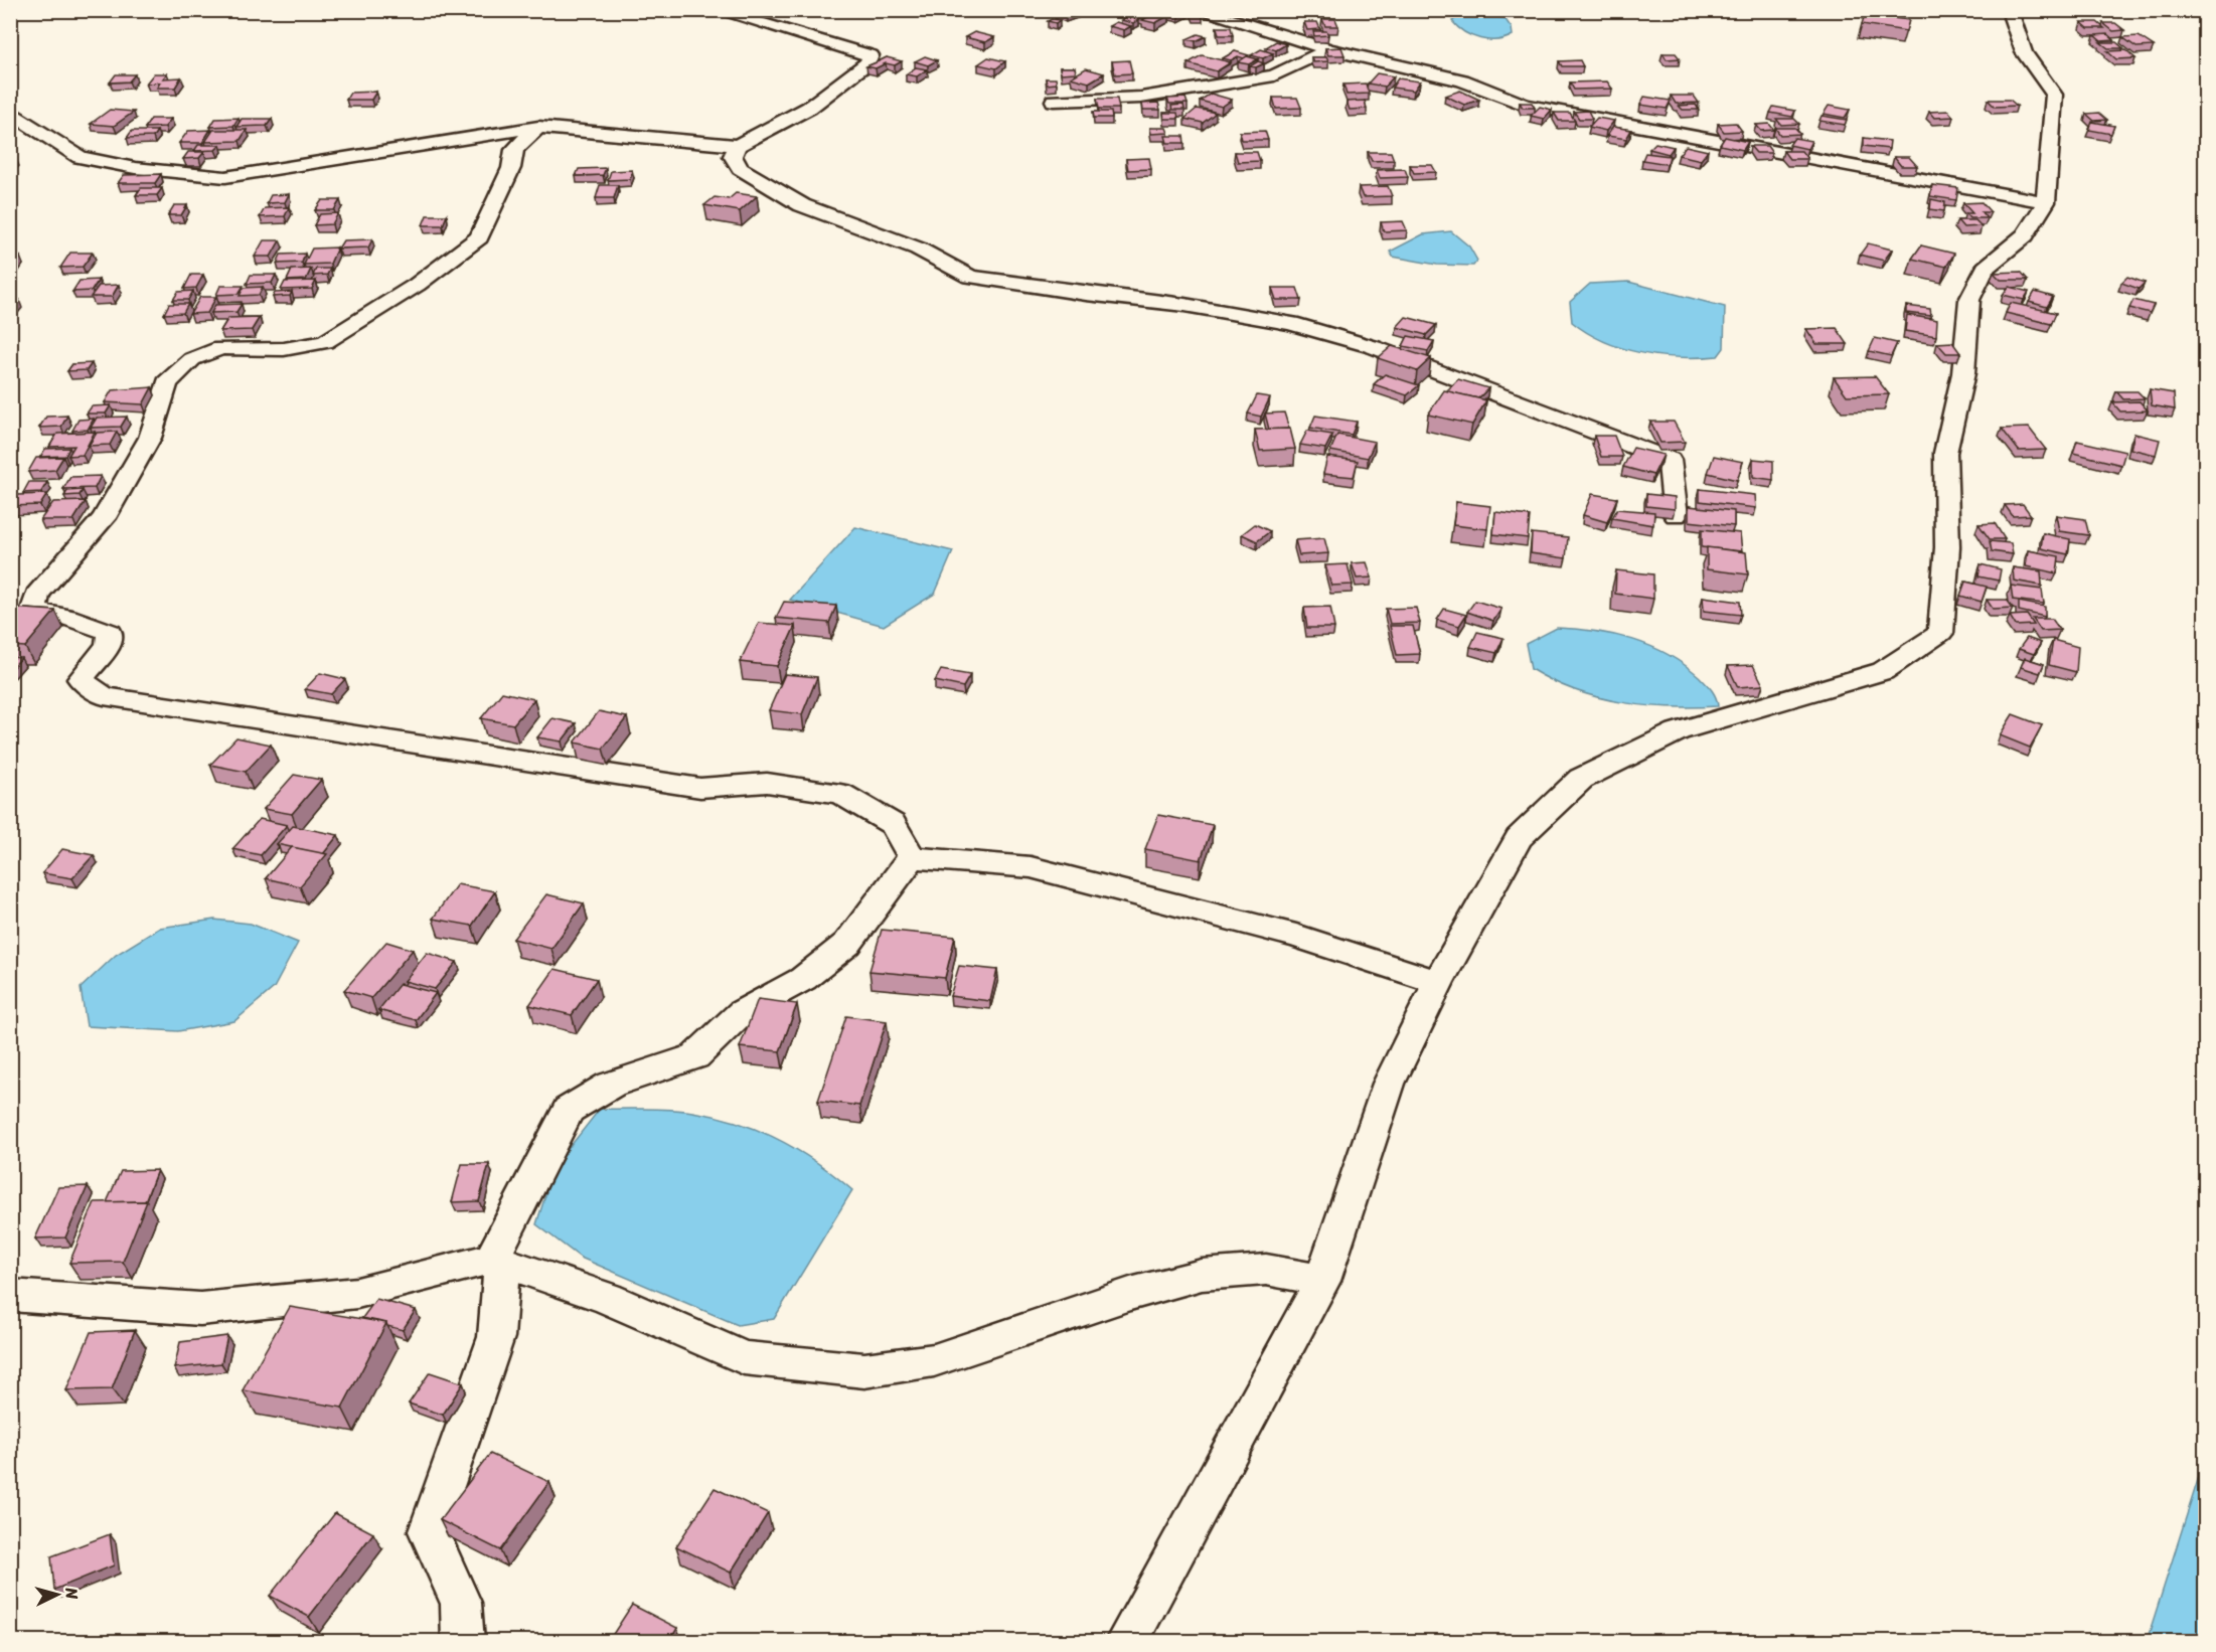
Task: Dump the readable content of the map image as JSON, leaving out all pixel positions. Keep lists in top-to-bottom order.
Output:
{
  "north": "right"
}
